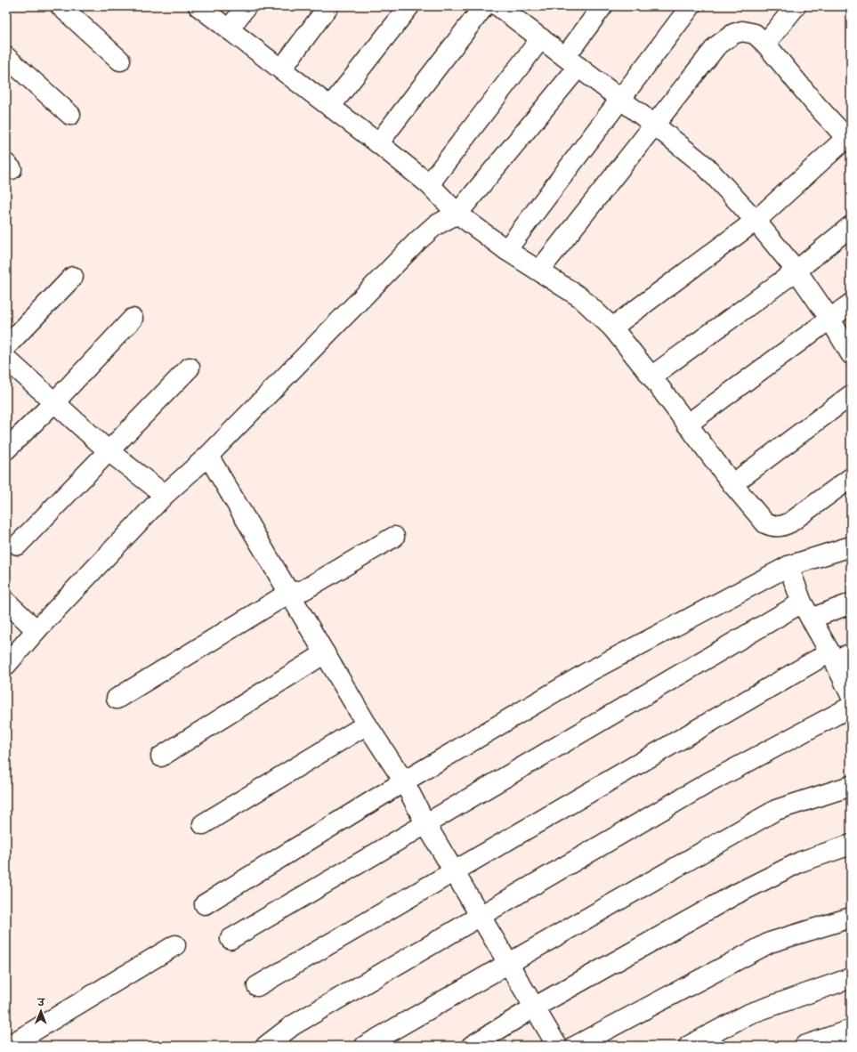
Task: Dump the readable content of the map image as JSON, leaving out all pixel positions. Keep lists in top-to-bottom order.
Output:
{
  "north": "top"
}
